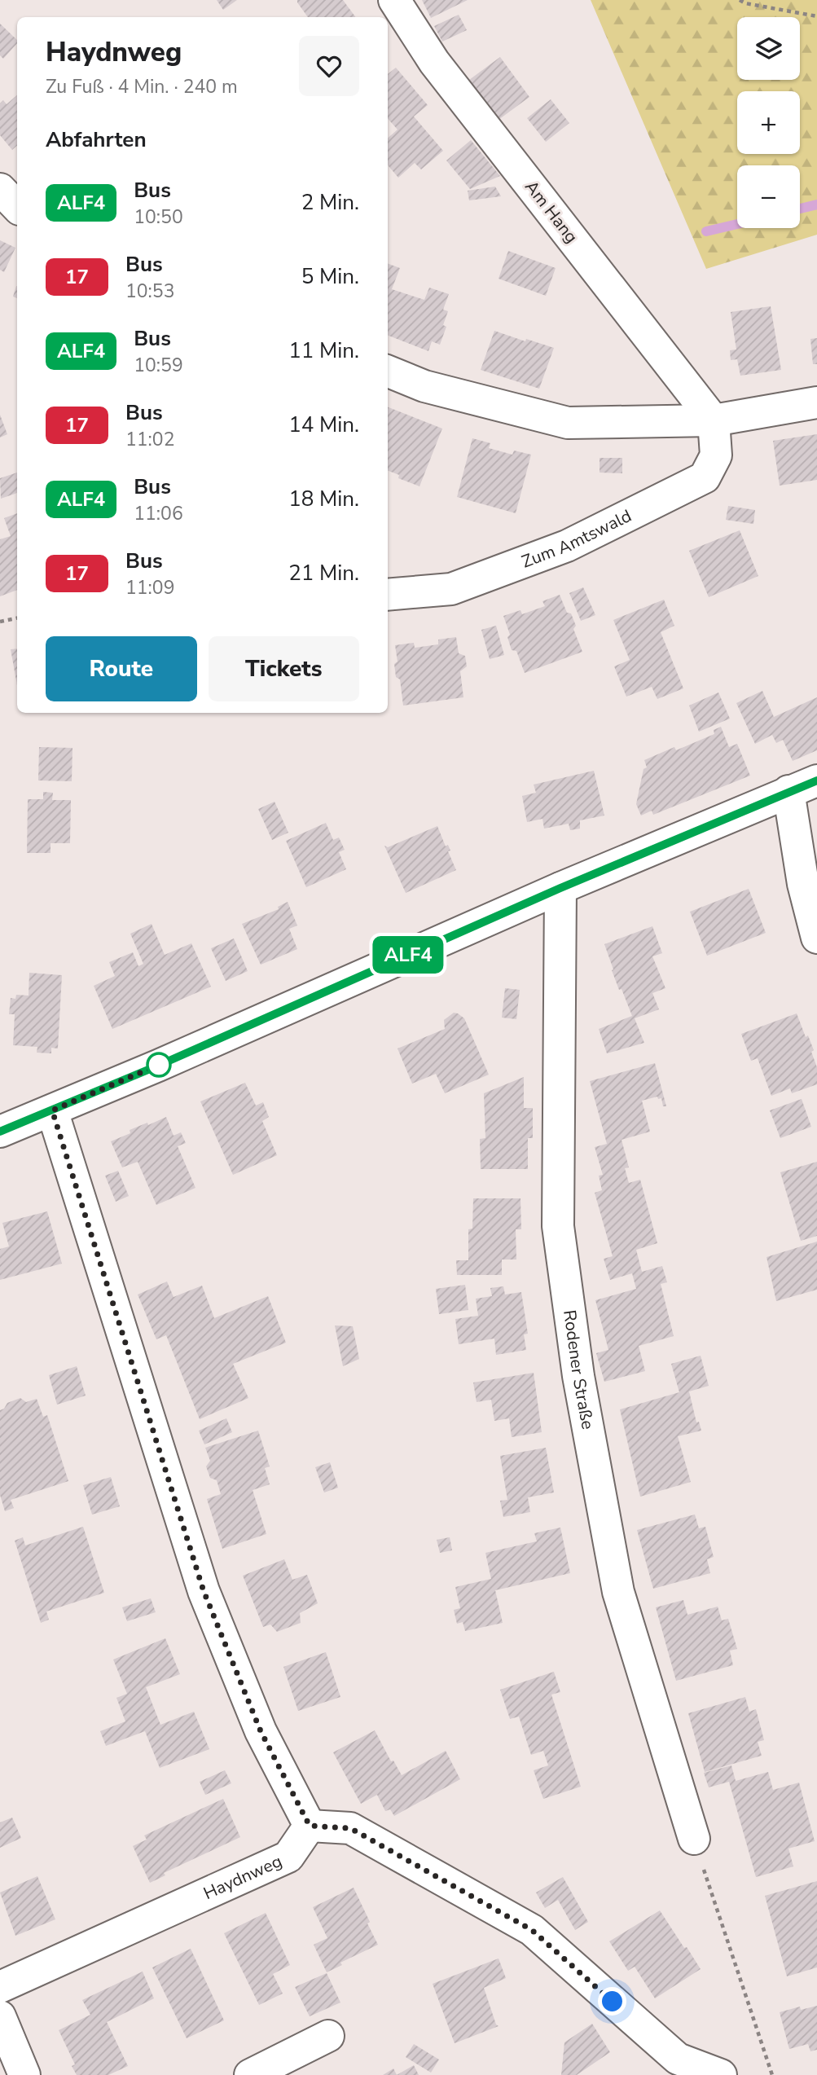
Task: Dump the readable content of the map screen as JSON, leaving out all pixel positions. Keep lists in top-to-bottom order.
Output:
{
  "streets": {
    "street": [
      "Am Hang",
      "Zum Amtswald",
      "Rodener Straße",
      "Haydnweg"
    ]
  },
  "crossings": [
    ["Am Hang", "Zum Amtswald"]
  ],
  "lines": ["bus line ALF4"],
  "page": {
    "on_map": "ALF4",
    "map_buttons": ["+", "−"],
    "heading": [
      ["Haydnweg", "Zu Fuß · 4 Min. · 240 m"],
      "Abfahrten"
    ],
    "list": [
      {
        "mark": "ALF4",
        "name": "Bus",
        "note": "10:50",
        "value": "2 Min."
      },
      {
        "mark": "17",
        "name": "Bus",
        "note": "10:53",
        "value": "5 Min."
      },
      {
        "mark": "ALF4",
        "name": "Bus",
        "note": "10:59",
        "value": "11 Min."
      },
      {
        "mark": "17",
        "name": "Bus",
        "note": "11:02",
        "value": "14 Min."
      },
      {
        "mark": "ALF4",
        "name": "Bus",
        "note": "11:06",
        "value": "18 Min."
      },
      {
        "mark": "17",
        "name": "Bus",
        "note": "11:09",
        "value": "21 Min."
      }
    ],
    "buttons": ["Route", "Tickets"]
  }
}
